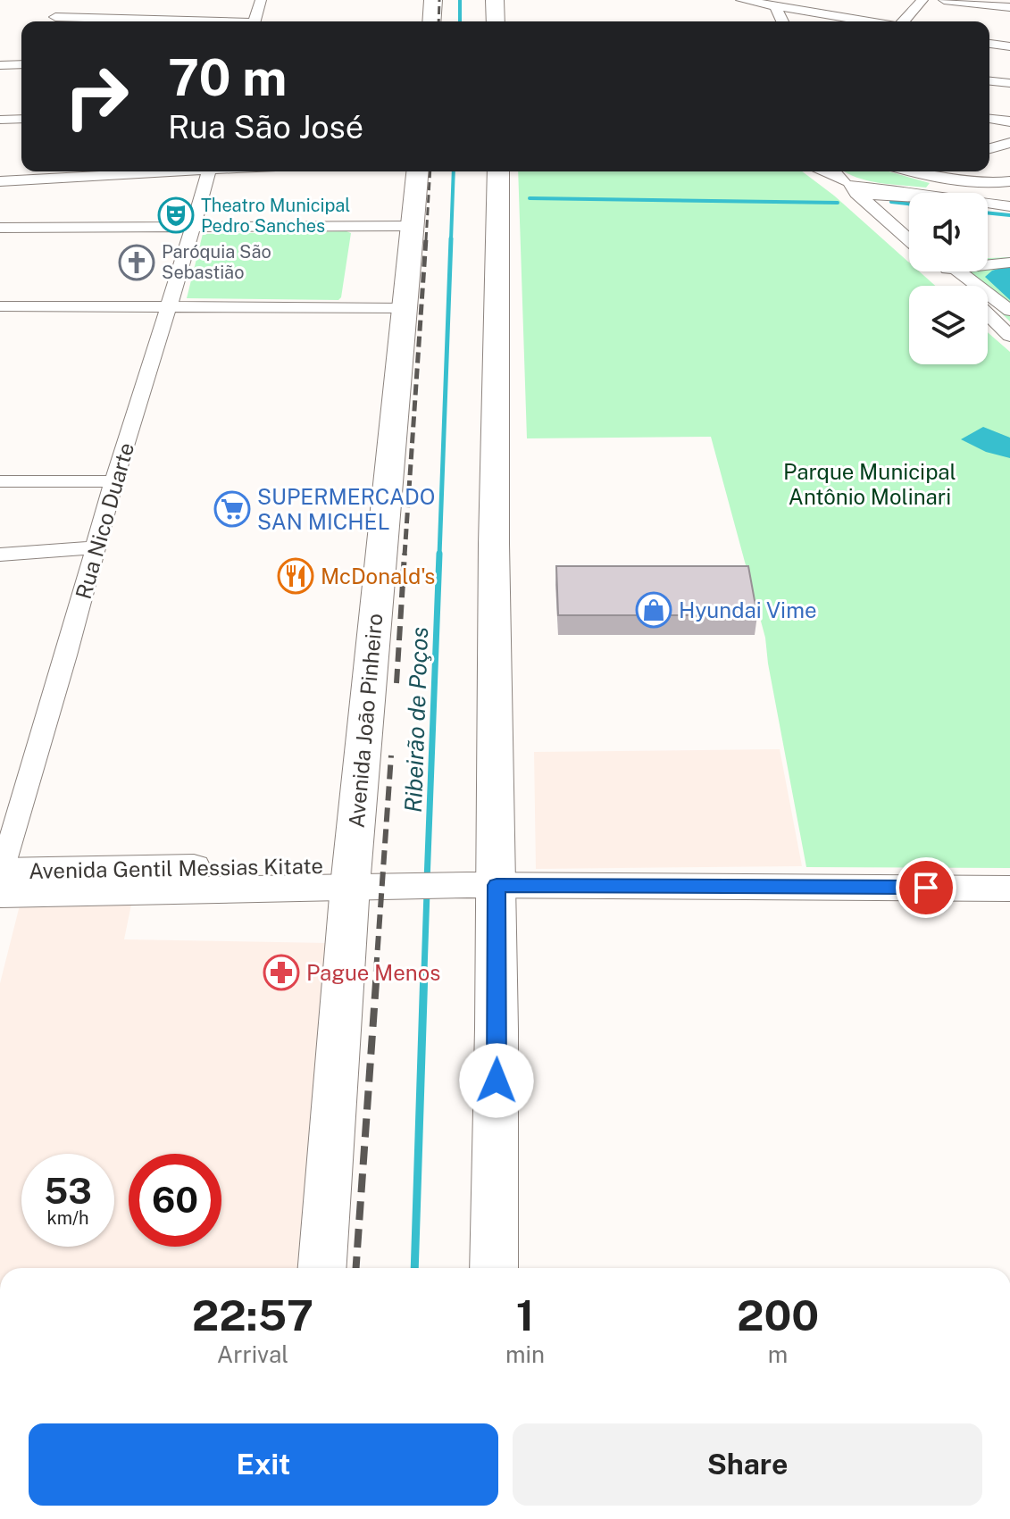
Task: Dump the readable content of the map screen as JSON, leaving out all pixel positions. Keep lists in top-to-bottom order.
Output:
{
  "streets": {
    "main road": ["Avenida João Pinheiro"],
    "street": ["Rua Nico Duarte", "Avenida Gentil Messias Kitate"]
  },
  "crossings": [
    ["Rua Nico Duarte", "Avenida Gentil Messias Kitate"],
    ["Avenida João Pinheiro", "Avenida Gentil Messias Kitate"]
  ],
  "water": ["Ribeirão de Poços"],
  "parks": ["Parque Municipal Antônio Molinari"],
  "places": {
    "theatre": ["Theatro Municipal Pedro Sanches"],
    "church": ["Paróquia São Sebastião"],
    "supermarket": ["SUPERMERCADO SAN MICHEL"],
    "restaurant": ["McDonald's"],
    "shop": ["Hyundai Vime"],
    "pharmacy": ["Pague Menos"]
  },
  "page": {
    "turn": ["70 m", "Rua São José"],
    "speed": "53 km/h",
    "limit": "60",
    "eta": [
      "22:57",
      "Arrival",
      "1",
      "min",
      "200",
      "m"
    ],
    "buttons": ["Exit", "Share"]
  }
}
